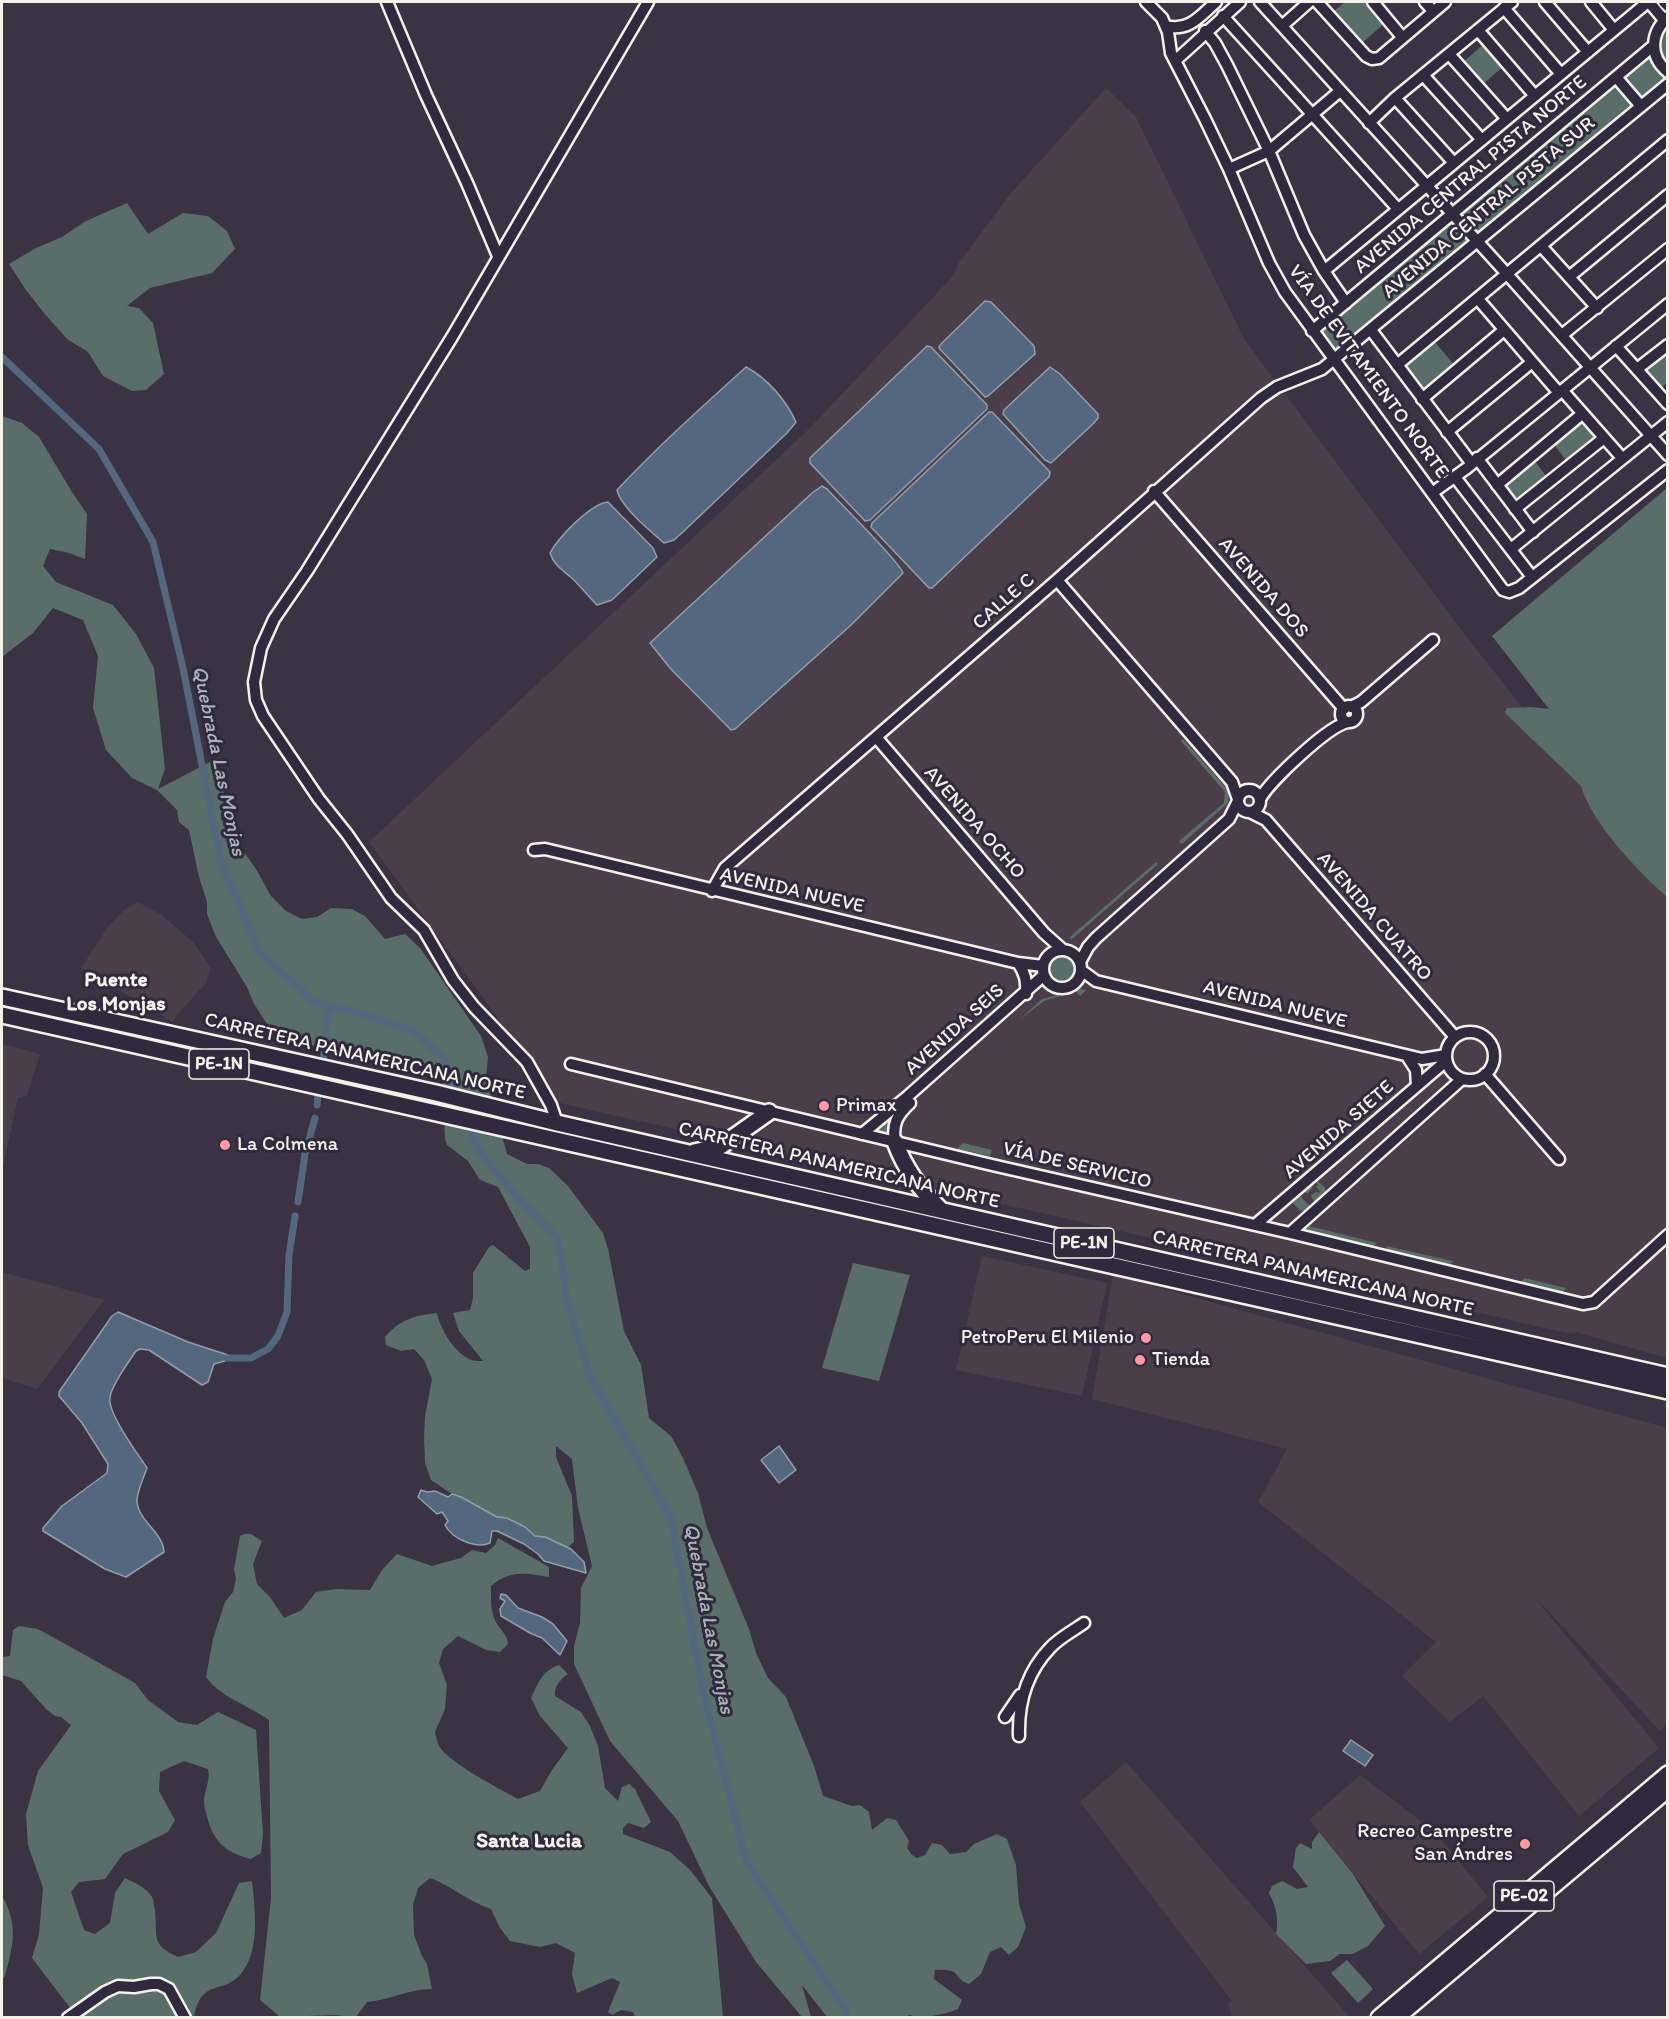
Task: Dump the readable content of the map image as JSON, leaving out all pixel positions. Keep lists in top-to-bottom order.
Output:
{
  "streets": {
    "highway": ["CARRETERA PANAMERICANA NORTE", "PE-1N", "PE-02"],
    "street": [
      "AVENIDA CENTRAL PISTA NORTE",
      "AVENIDA CENTRAL PISTA SUR",
      "VÍA DE EVITAMIENTO NORTE",
      "AVENIDA DOS",
      "CALLE C",
      "AVENIDA OCHO",
      "AVENIDA NUEVE",
      "AVENIDA CUATRO",
      "AVENIDA SEIS",
      "AVENIDA SIETE",
      "VÍA DE SERVICIO"
    ]
  },
  "crossings": [
    ["AVENIDA CENTRAL PISTA NORTE", "VÍA DE EVITAMIENTO NORTE"],
    ["AVENIDA CENTRAL PISTA SUR", "VÍA DE EVITAMIENTO NORTE"],
    ["AVENIDA CENTRAL PISTA SUR", "CALLE C"],
    ["VÍA DE EVITAMIENTO NORTE", "CALLE C"],
    ["AVENIDA DOS", "CALLE C"],
    ["CALLE C", "AVENIDA OCHO"],
    ["CALLE C", "AVENIDA NUEVE"],
    ["AVENIDA OCHO", "AVENIDA NUEVE"],
    ["AVENIDA OCHO", "AVENIDA SEIS"],
    ["AVENIDA NUEVE", "AVENIDA CUATRO"],
    ["AVENIDA NUEVE", "AVENIDA SEIS"],
    ["AVENIDA NUEVE", "AVENIDA SIETE"],
    ["AVENIDA CUATRO", "AVENIDA SIETE"],
    ["AVENIDA SEIS", "VÍA DE SERVICIO"],
    ["AVENIDA SIETE", "VÍA DE SERVICIO"]
  ],
  "districts": ["Puente Los Monjas", "Santa Lucia"],
  "water": ["Quebrada Las Monjas"],
  "places": [
    "Primax",
    "La Colmena",
    "PetroPeru El Milenio",
    "Tienda",
    "Recreo Campestre San Ándres"
  ]
}
